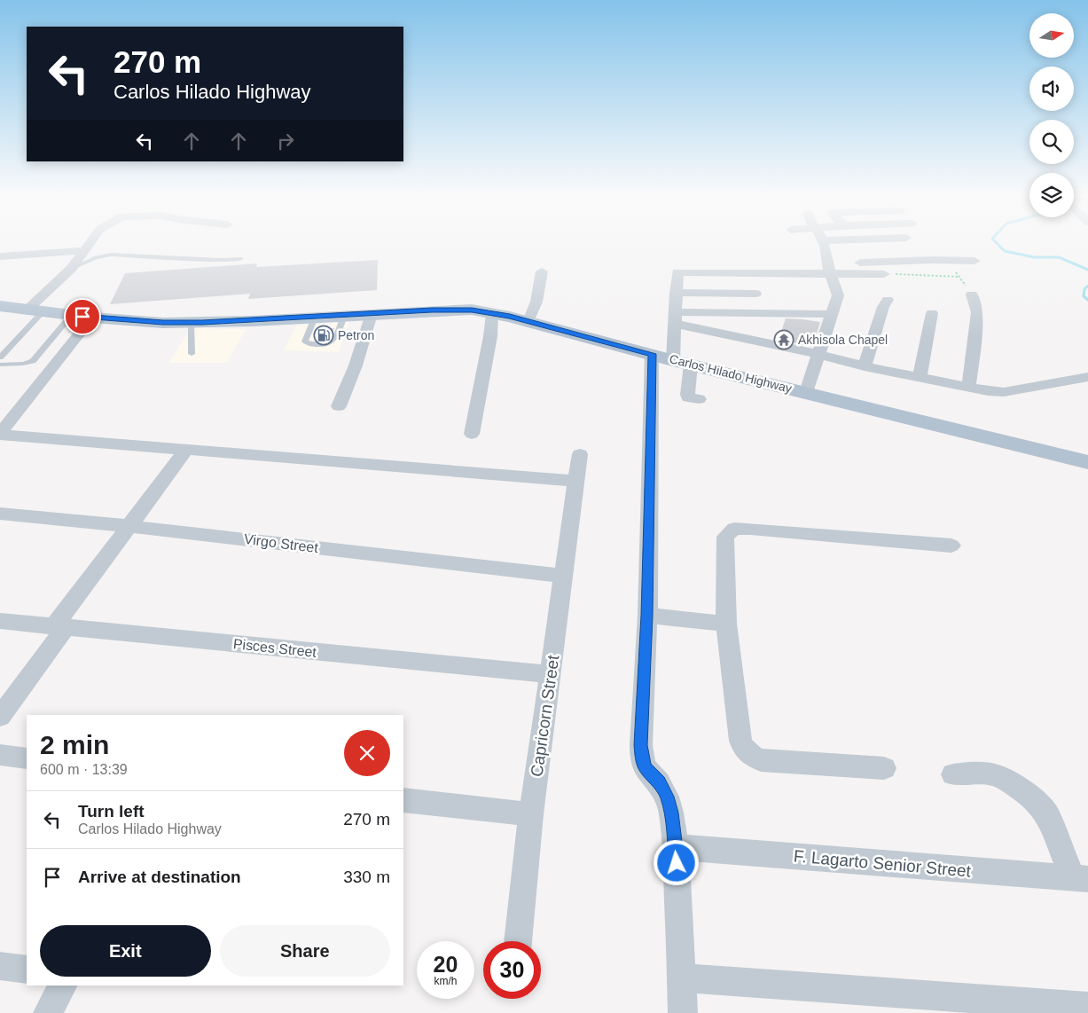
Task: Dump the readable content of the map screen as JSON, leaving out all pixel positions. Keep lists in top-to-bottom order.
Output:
{
  "streets": {
    "main road": ["Carlos Hilado Highway"],
    "street": [
      "Virgo Street",
      "Pisces Street",
      "Capricorn Street",
      "F. Lagarto Senior Street"
    ]
  },
  "crossings": [
    ["Virgo Street", "Capricorn Street"],
    ["Pisces Street", "Capricorn Street"]
  ],
  "places": {
    "fuel station": ["Petron"],
    "temple": ["Akhisola Chapel"]
  },
  "north": "right",
  "page": {
    "turn": ["270 m", "Carlos Hilado Highway"],
    "heading": ["2 min", "600 m · 13:39"],
    "list": [
      {
        "name": "Turn left",
        "note": "Carlos Hilado Highway",
        "value": "270 m"
      },
      {
        "name": "Arrive at destination",
        "value": "330 m"
      }
    ],
    "buttons": ["Exit", "Share"],
    "speed": "20 km/h",
    "limit": "30"
  }
}
